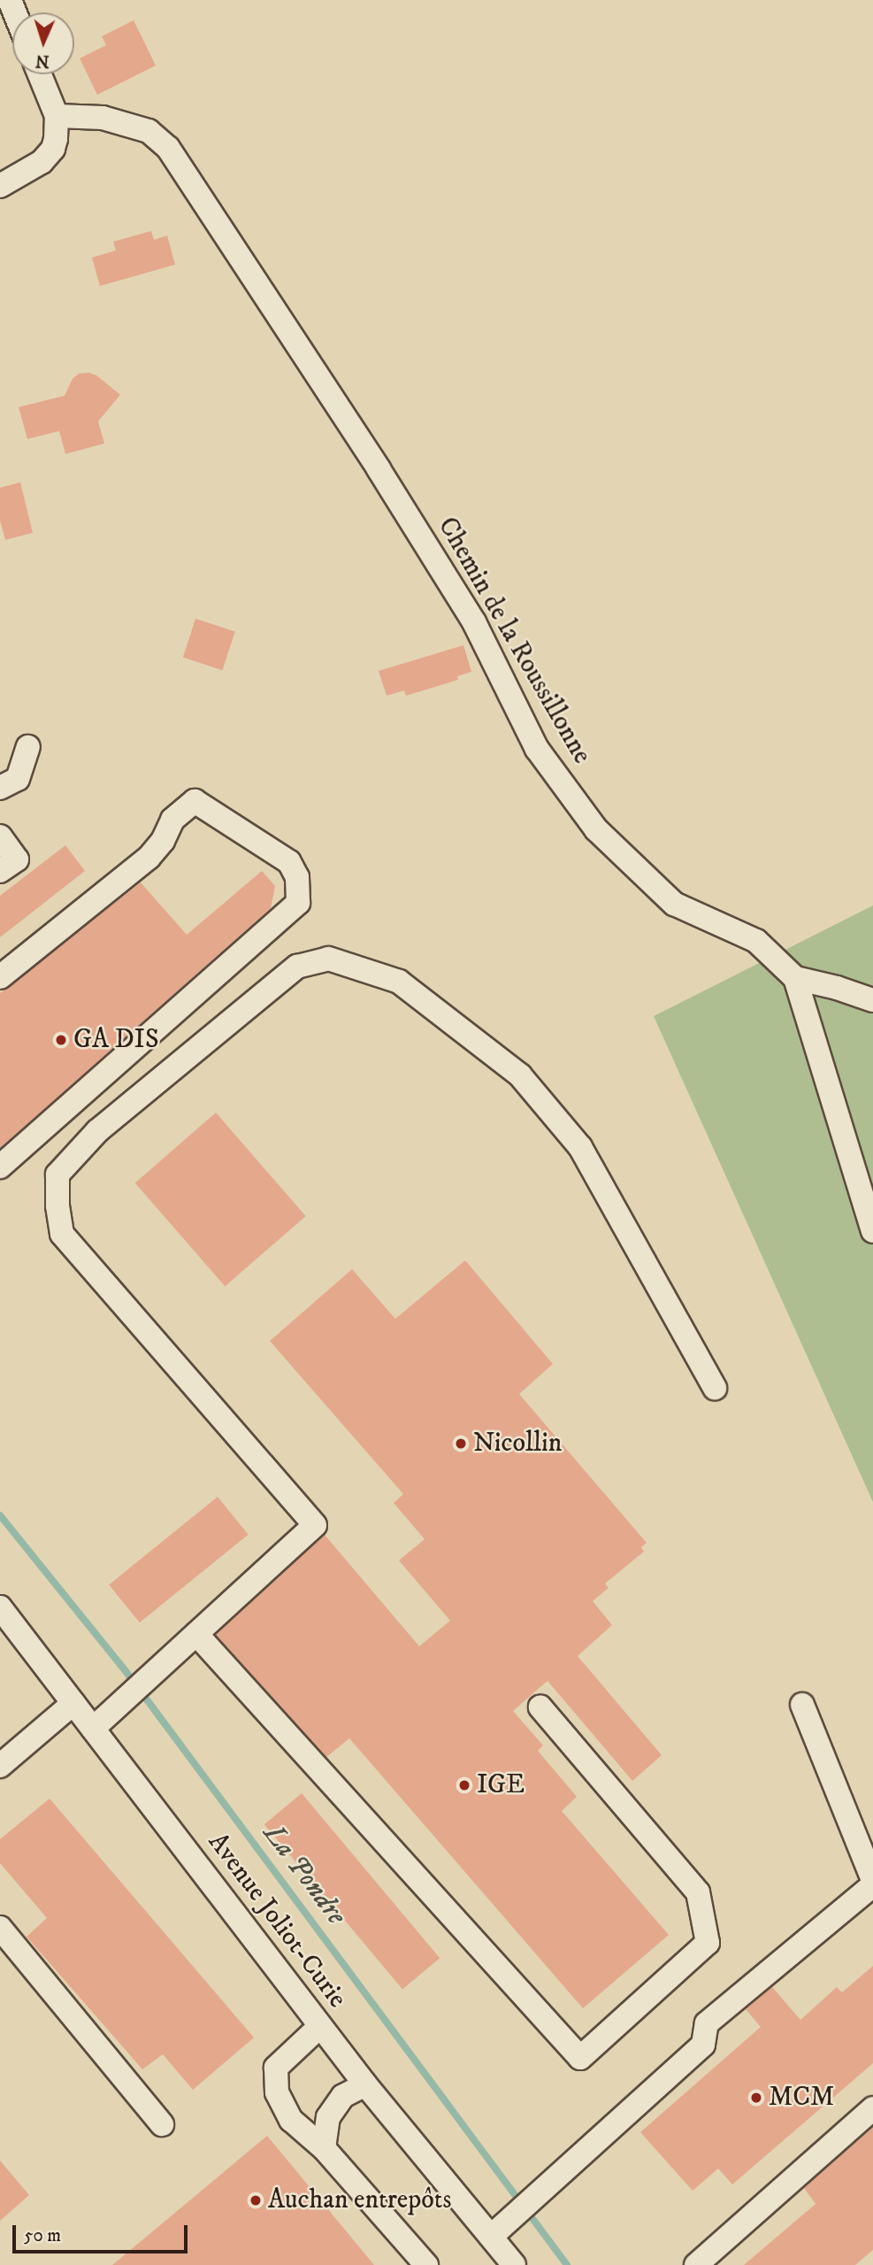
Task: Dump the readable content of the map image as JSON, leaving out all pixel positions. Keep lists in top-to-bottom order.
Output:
{
  "streets": {
    "street": ["Chemin de la Roussillonne", "Avenue Joliot-Curie"]
  },
  "water": ["La Pondre"],
  "places": [
    "GA DIS",
    "Nicollin",
    "IGE",
    "MCM",
    "Auchan entrepôts"
  ],
  "scale_bar": "50 m",
  "north": "bottom"
}
